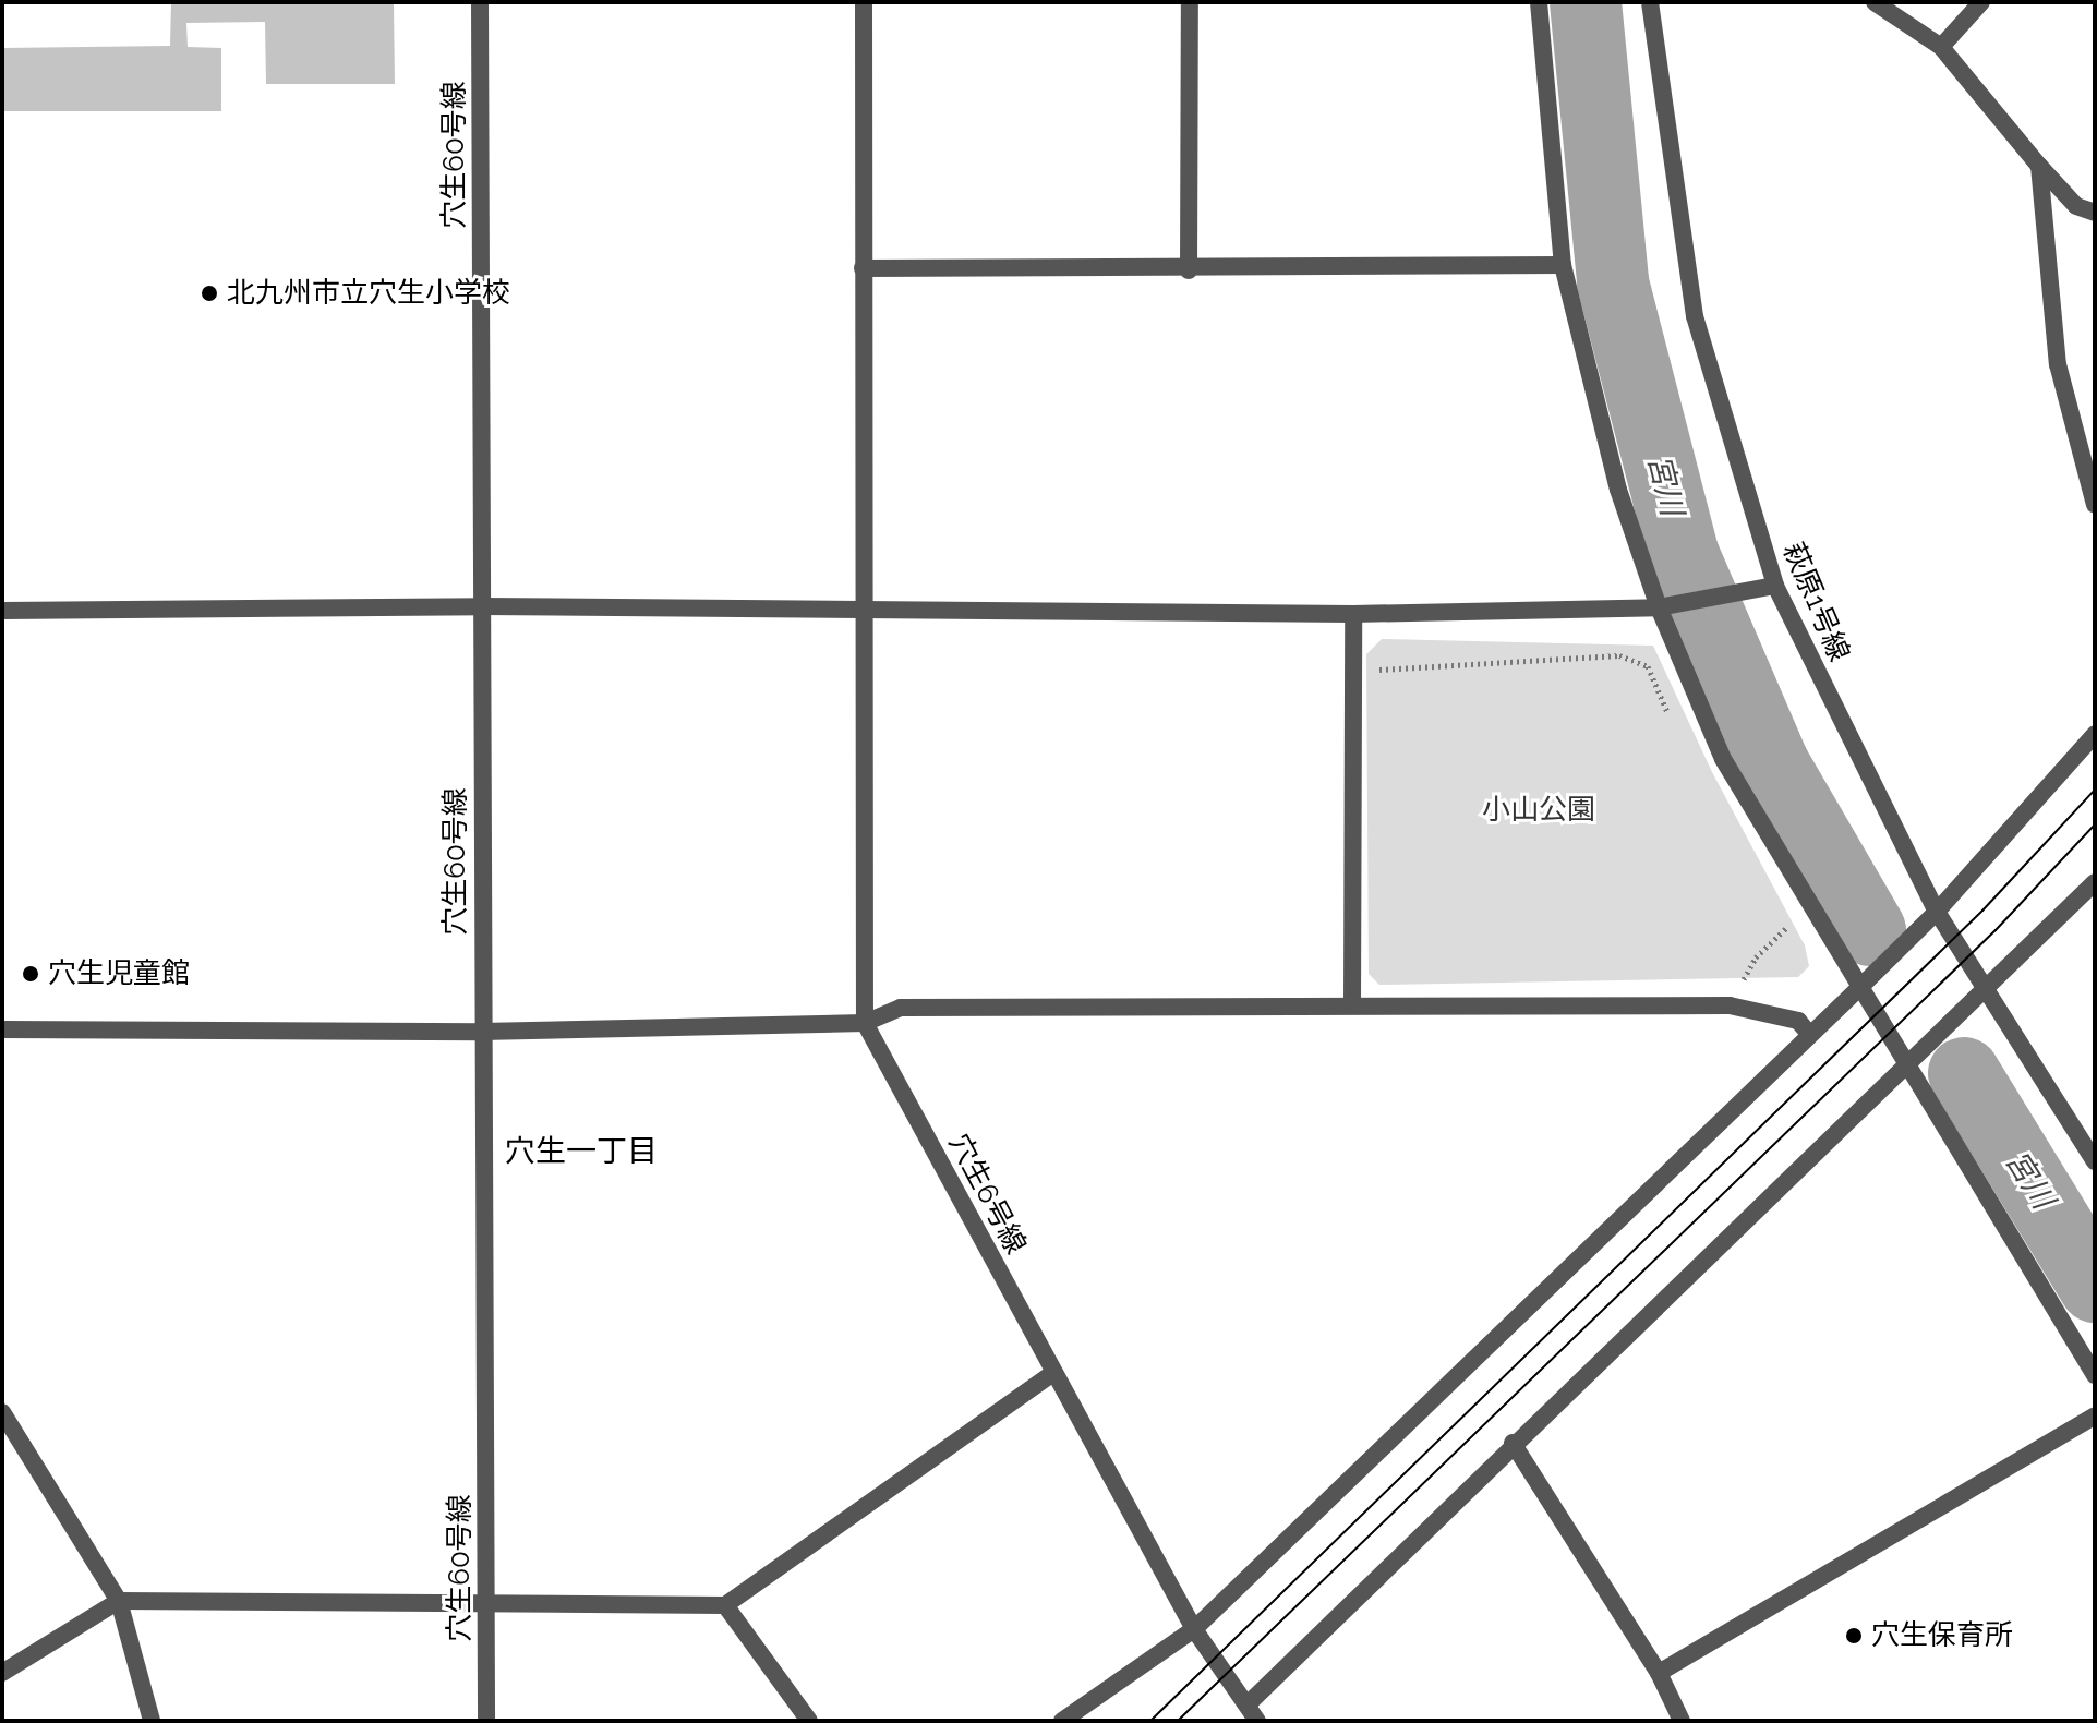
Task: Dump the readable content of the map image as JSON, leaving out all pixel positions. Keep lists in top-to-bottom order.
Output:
{
  "streets": {
    "street": ["穴生60号線", "萩原1号線", "穴生6号線"]
  },
  "districts": ["穴生一丁目"],
  "water": ["宮川"],
  "parks": ["小山公園"],
  "places": ["北九州市立穴生小学校", "穴生児童館", "穴生保育所"]
}
